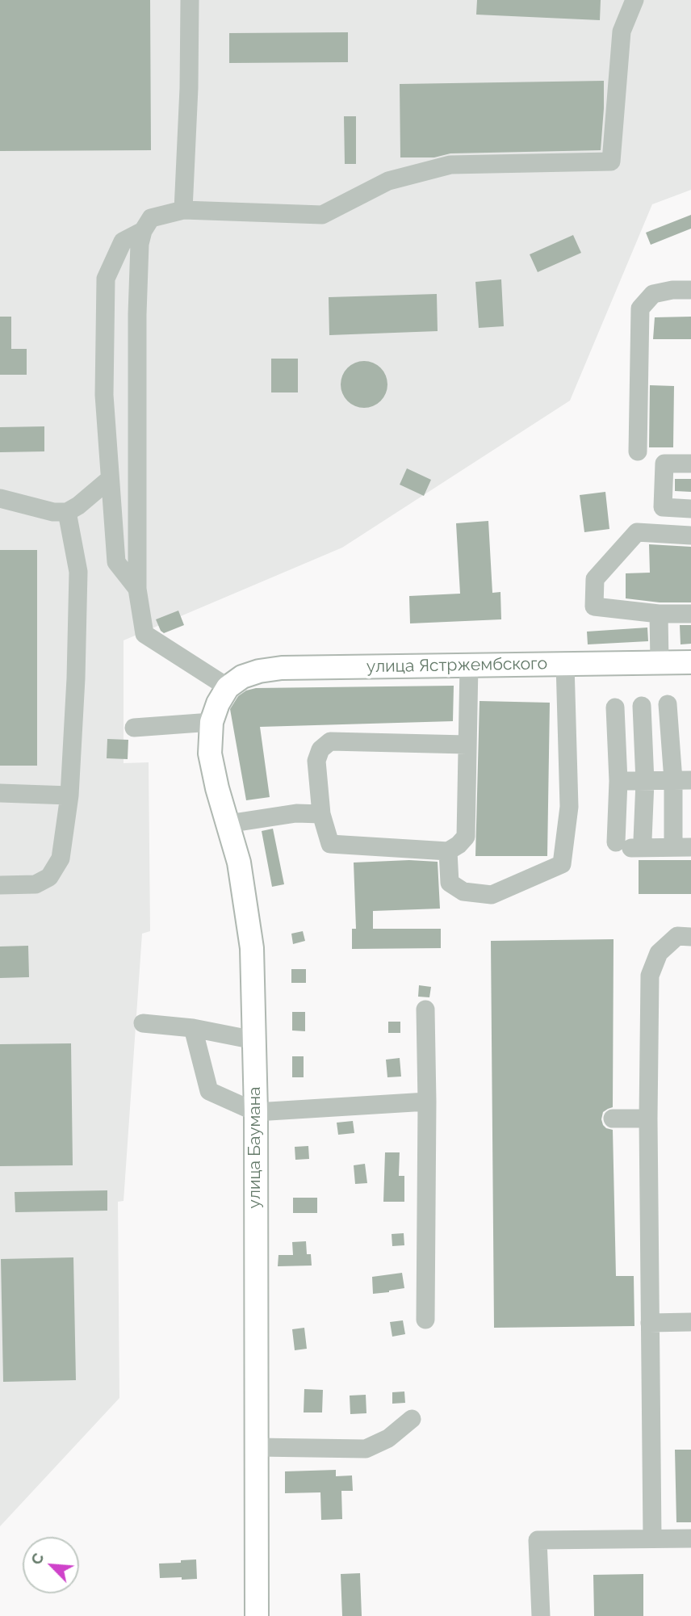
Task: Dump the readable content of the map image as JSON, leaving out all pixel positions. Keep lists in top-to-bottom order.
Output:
{
  "streets": {
    "main road": ["улица Ястржембского", "улица Баумана"]
  },
  "crossings": [
    ["улица Ястржембского", "улица Баумана"]
  ],
  "north": "top left"
}
